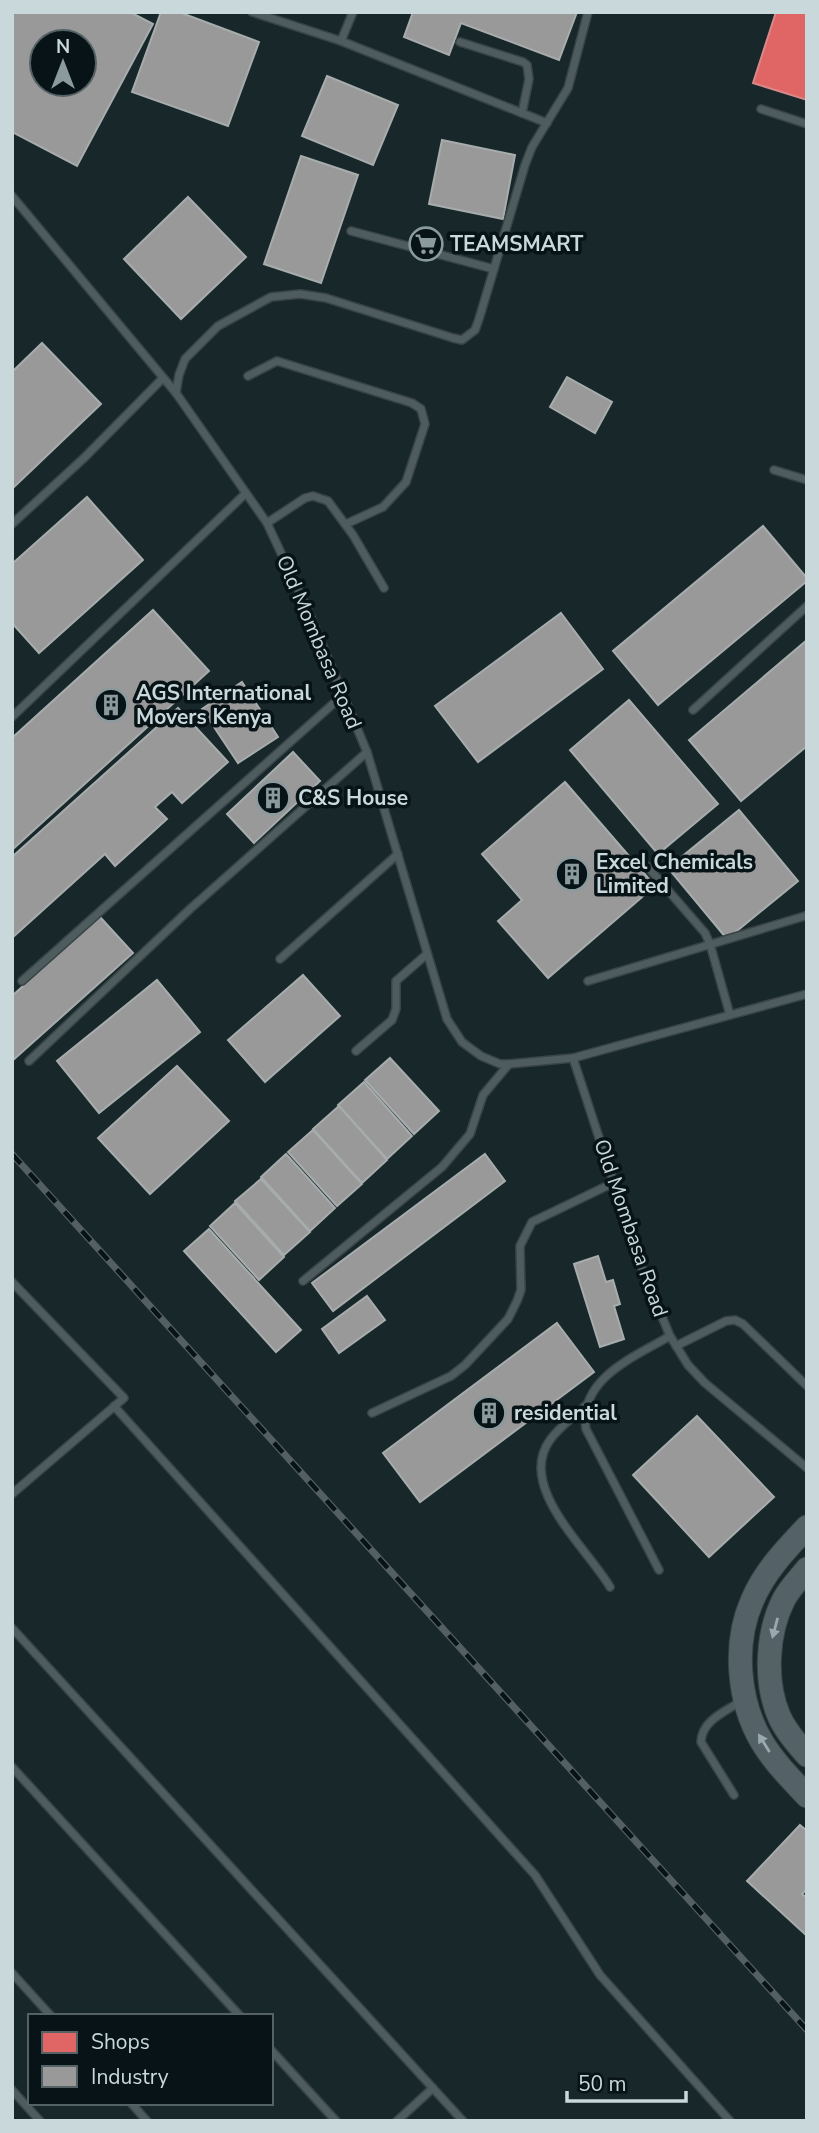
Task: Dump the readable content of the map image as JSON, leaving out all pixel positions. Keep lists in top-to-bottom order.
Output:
{
  "streets": {
    "lane": ["Old Mombasa Road"]
  },
  "places": {
    "supermarket": ["TEAMSMART"],
    "building": [
      "AGS International Movers Kenya",
      "C&S House",
      "Excel Chemicals Limited",
      "residential"
    ]
  },
  "legend": ["Shops", "Industry"],
  "scale_bar": "50 m",
  "north": "top"
}
